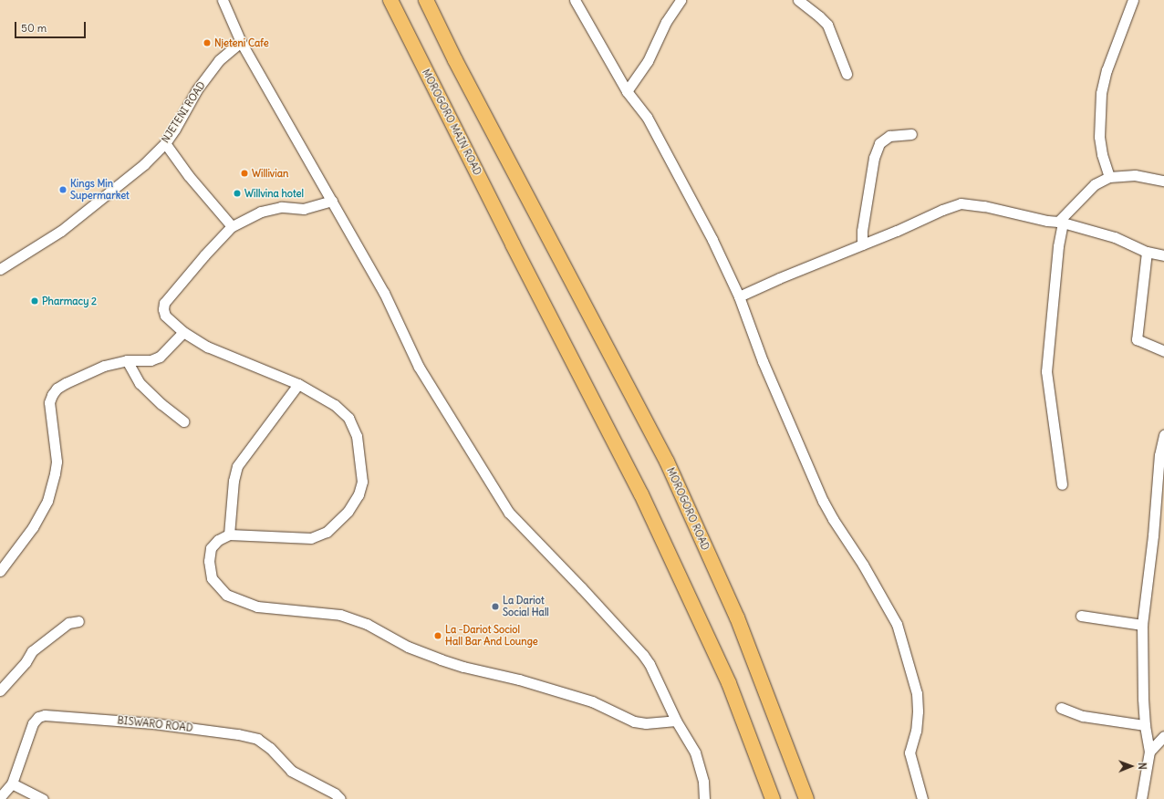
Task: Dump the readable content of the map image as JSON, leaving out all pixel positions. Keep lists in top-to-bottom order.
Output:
{
  "streets": {
    "highway": ["MOROGORO MAIN ROAD", "MOROGORO ROAD"],
    "street": ["NJETENI ROAD", "BISWARO ROAD"]
  },
  "places": [
    "Njeteni Cafe",
    "Willivian",
    "Kings Min Supermarket",
    "Willvina hotel",
    "Pharmacy 2",
    "La Dariot Social Hall",
    "La -Dariot Sociol Hall Bar And Lounge"
  ],
  "scale_bar": "50 m",
  "north": "right"
}
